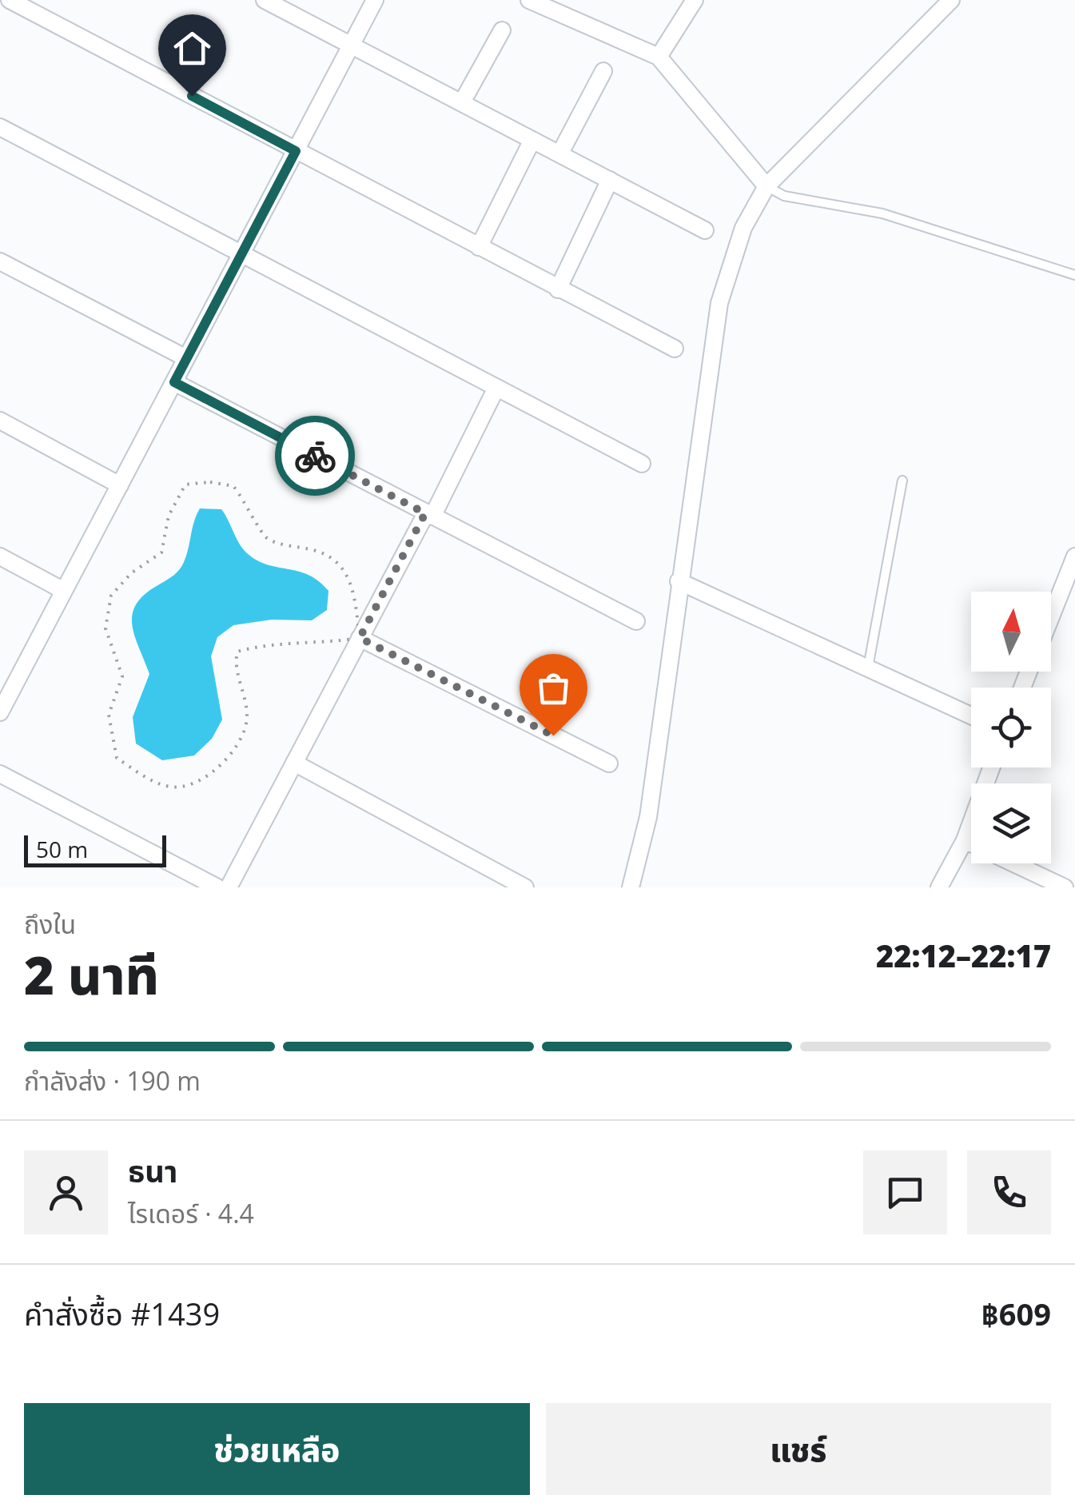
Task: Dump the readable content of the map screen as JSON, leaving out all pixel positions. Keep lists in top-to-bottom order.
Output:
{
  "scale_bar": "50 m",
  "north": "top",
  "page": {
    "scale": "50 m",
    "heading": ["2 นาที", "ถึงใน", "22:12–22:17"],
    "panel": [
      "ธนา",
      "ไรเดอร์ · 4.4",
      "คำสั่งซื้อ #1439",
      "฿609"
    ],
    "bar": "กำลังส่ง · 190 m",
    "buttons": ["ช่วยเหลือ", "แชร์"]
  }
}
